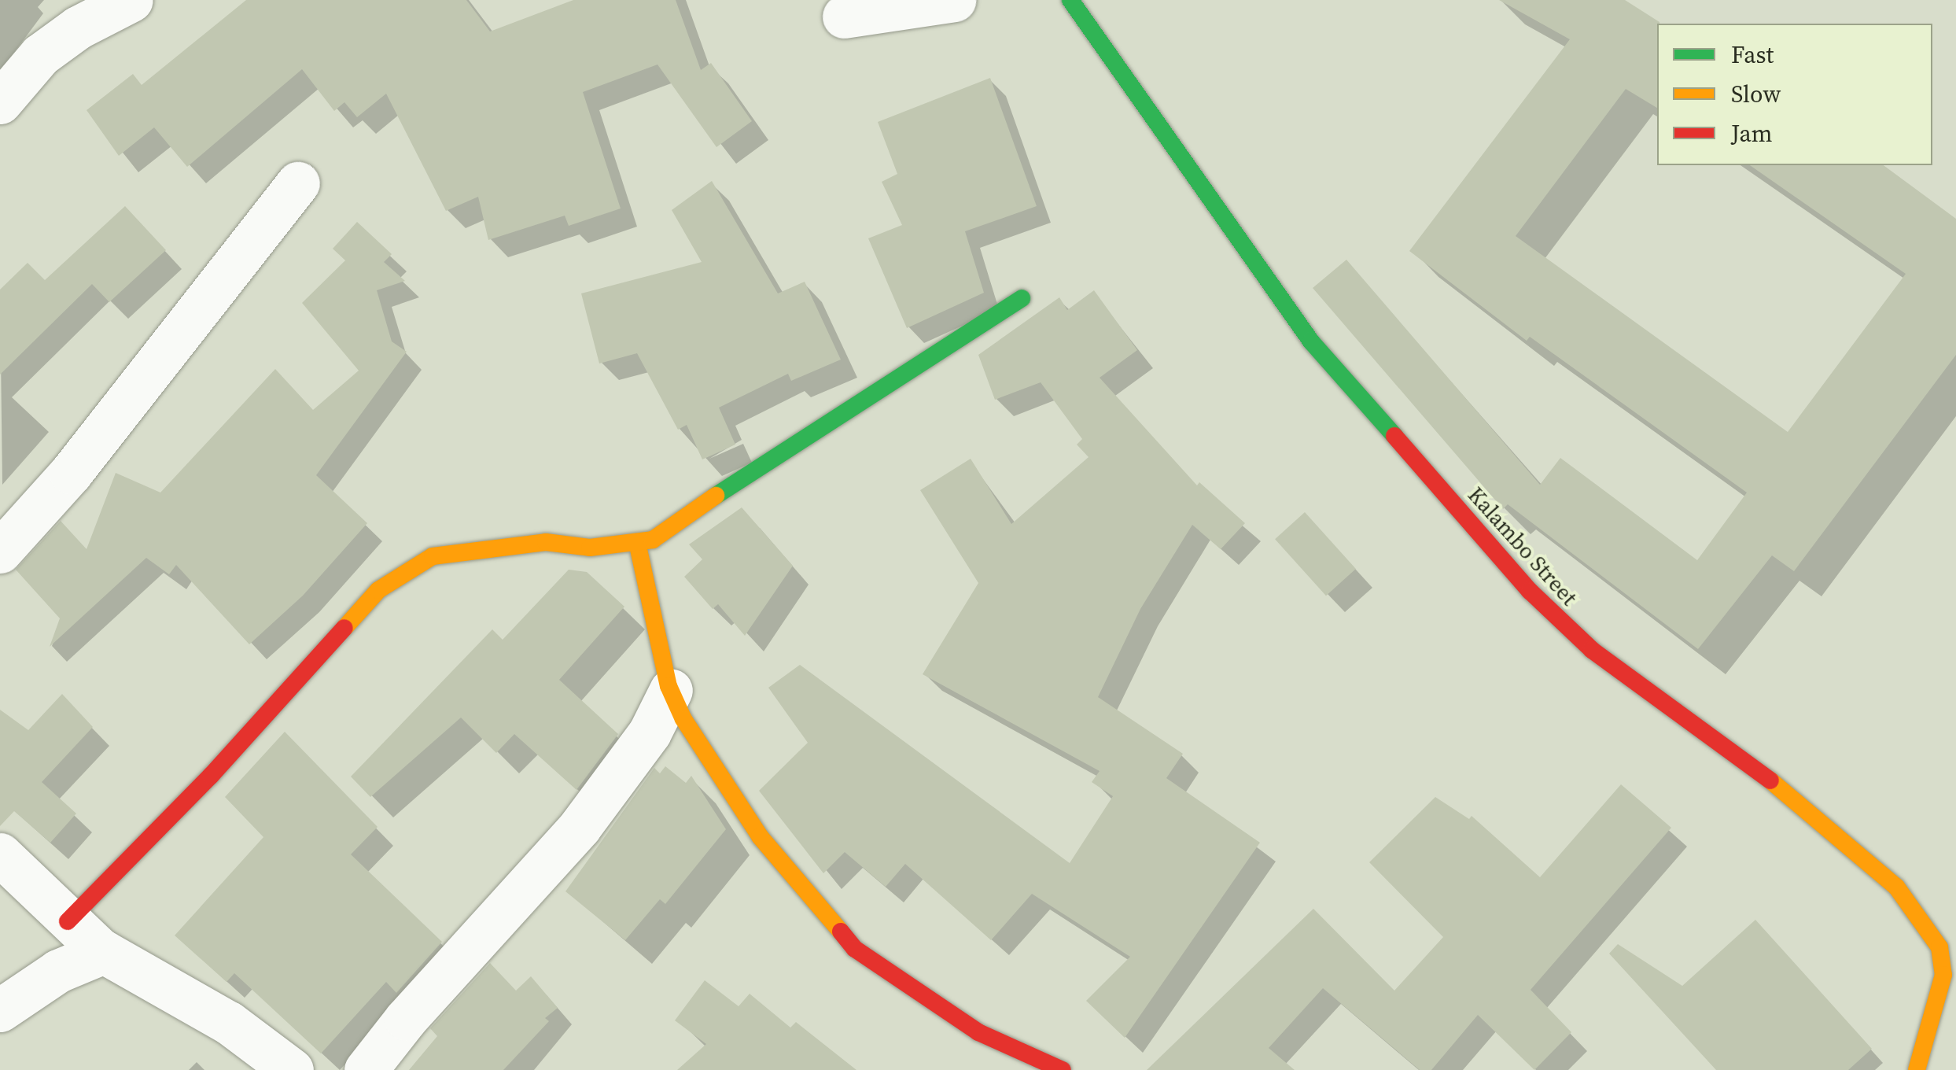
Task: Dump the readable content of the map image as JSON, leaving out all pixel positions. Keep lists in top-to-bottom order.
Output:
{
  "streets": {
    "street": ["Kalambo Street"]
  },
  "legend": ["Fast", "Slow", "Jam"]
}
